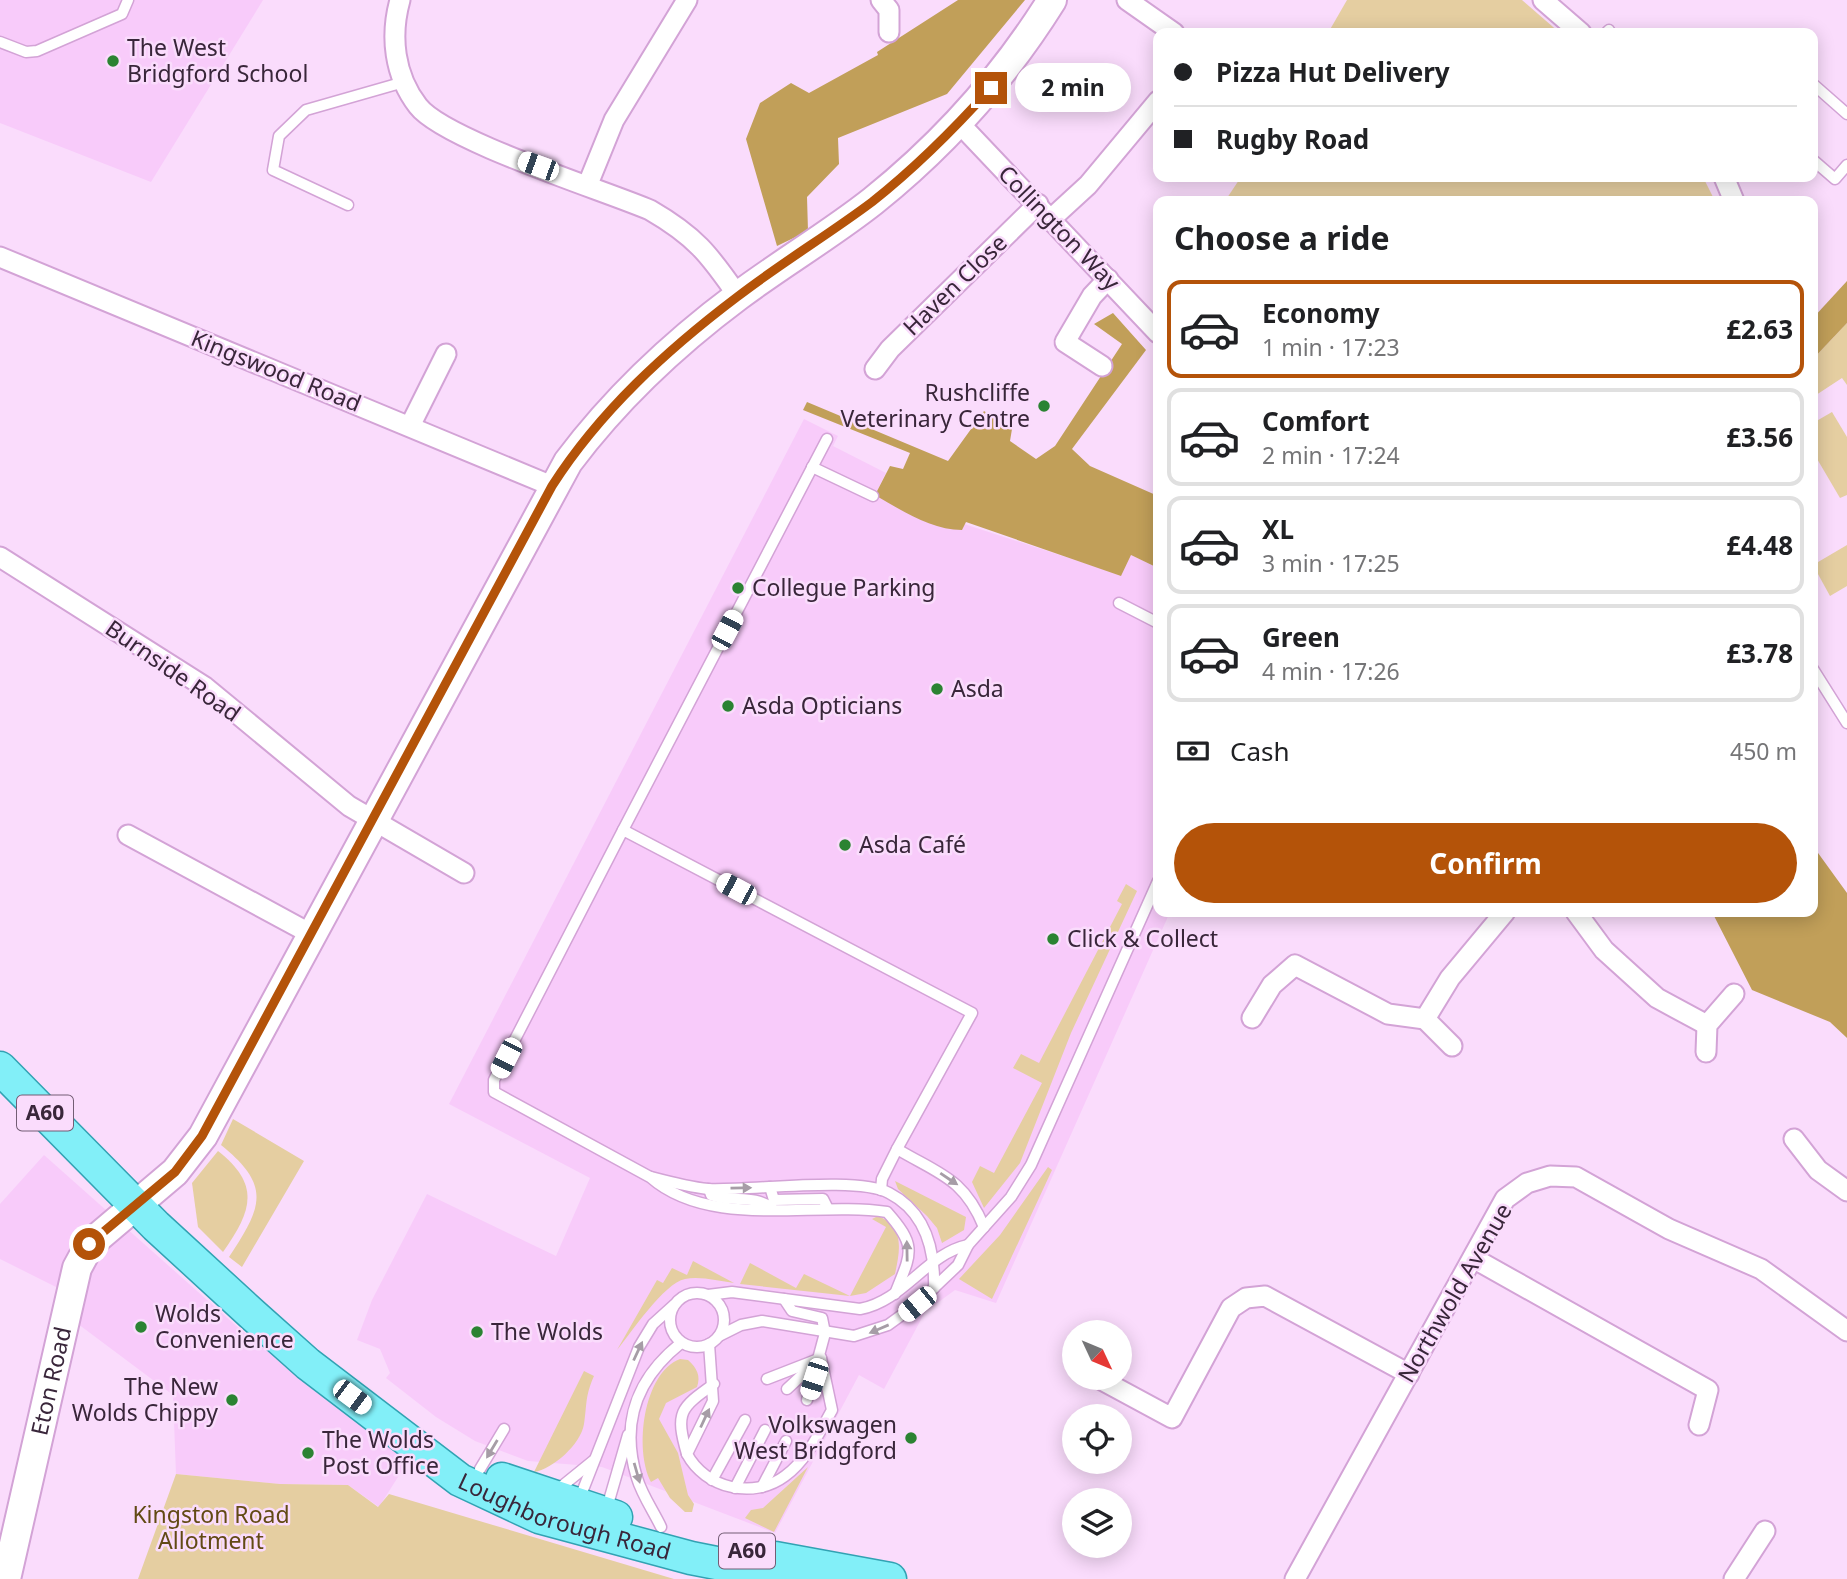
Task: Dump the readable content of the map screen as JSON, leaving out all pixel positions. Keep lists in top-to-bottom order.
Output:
{
  "streets": {
    "main road": ["A60", "Loughborough Road"],
    "street": [
      "Collington Way",
      "Haven Close",
      "Kingswood Road",
      "Burnside Road",
      "Northwold Avenue",
      "Eton Road"
    ]
  },
  "crossings": [
    ["Collington Way", "Haven Close"],
    ["Collington Way", "Eton Road"],
    ["Kingswood Road", "Eton Road"],
    ["Burnside Road", "Eton Road"],
    ["Eton Road", "Loughborough Road"]
  ],
  "parks": ["Kingston Road Allotment"],
  "places": [
    "The West Bridgford School",
    "Rushcliffe Veterinary Centre",
    "Collegue Parking",
    "Asda",
    "Asda Opticians",
    "Asda Café",
    "Click & Collect",
    "Wolds Convenience",
    "The Wolds",
    "The New Wolds Chippy",
    "Volkswagen West Bridgford",
    "The Wolds Post Office"
  ],
  "north": "bottom right",
  "page": {
    "banner": ["Pizza Hut Delivery", "Rugby Road"],
    "bubble": "2 min",
    "heading": "Choose a ride",
    "list": [
      {
        "name": "Economy",
        "note": "1 min · 17:23",
        "value": "£2.63"
      },
      {
        "name": "Comfort",
        "note": "2 min · 17:24",
        "value": "£3.56"
      },
      {
        "name": "XL",
        "note": "3 min · 17:25",
        "value": "£4.48"
      },
      {
        "name": "Green",
        "note": "4 min · 17:26",
        "value": "£3.78"
      }
    ],
    "pay": ["Cash", "450 m"],
    "buttons": "Confirm"
  }
}
